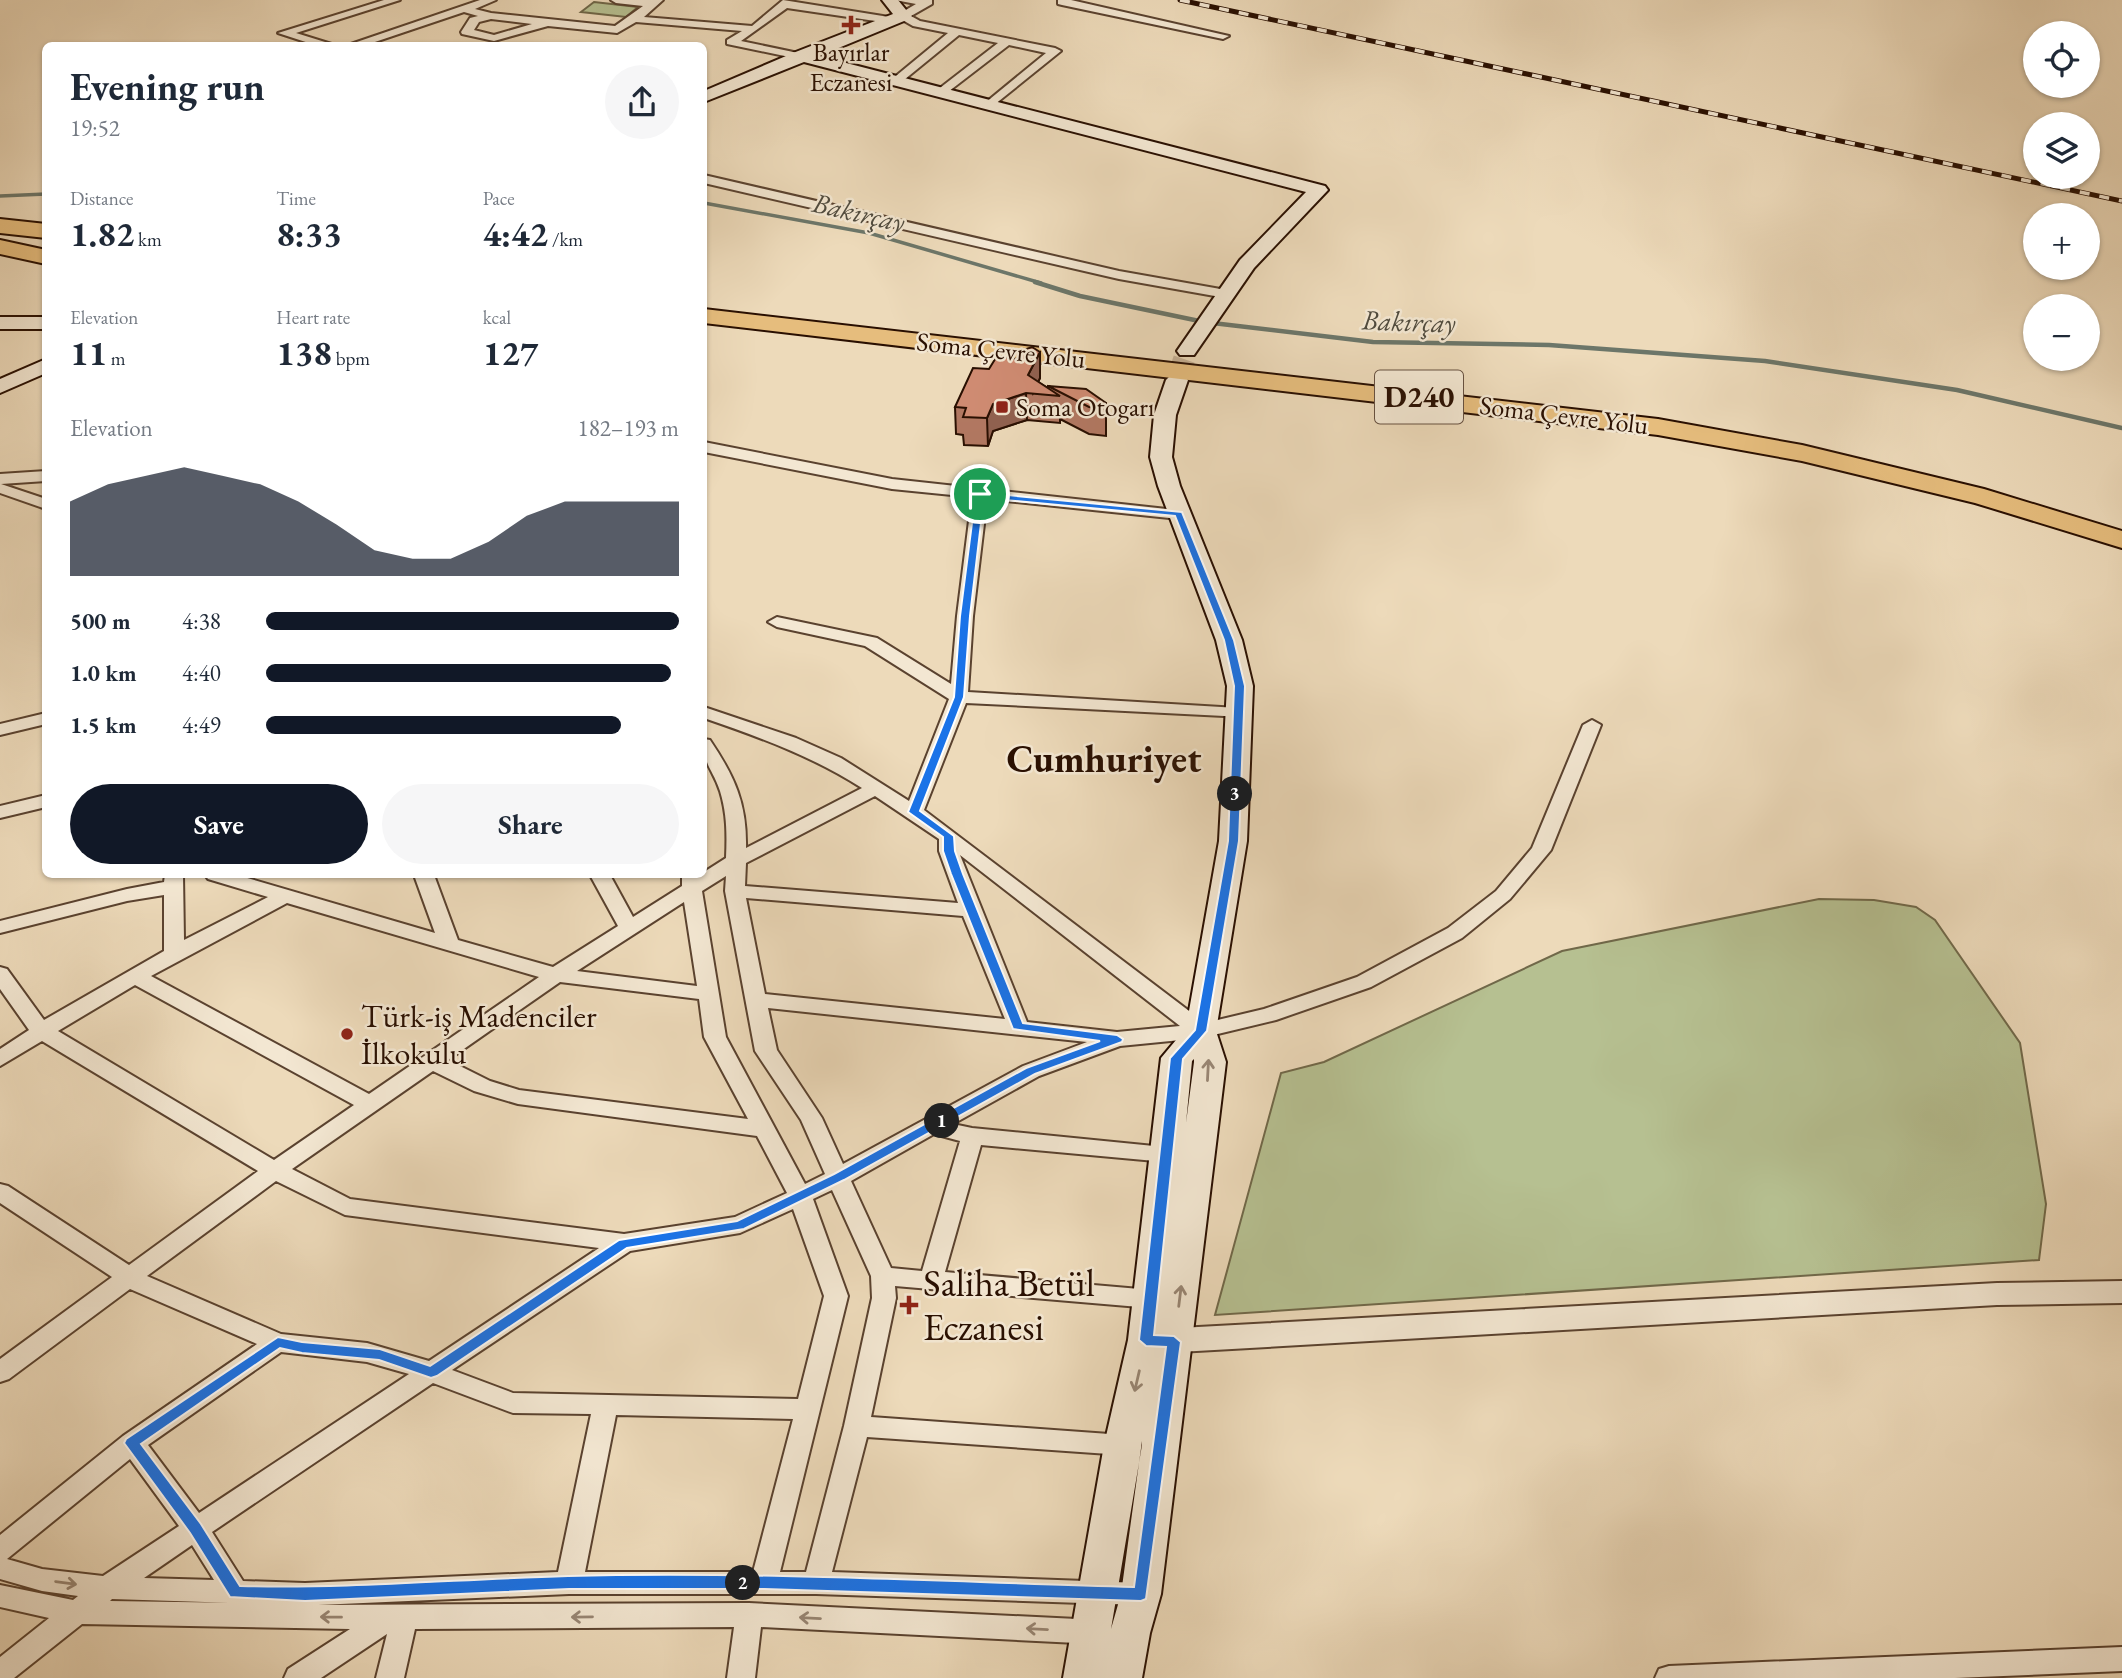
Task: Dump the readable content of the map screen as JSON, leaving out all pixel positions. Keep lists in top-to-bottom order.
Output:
{
  "streets": {
    "highway": ["Soma Çevre Yolu", "D240"]
  },
  "districts": ["Cumhuriyet"],
  "water": ["Bakırçay"],
  "places": {
    "health": ["Bayırlar Eczanesi", "Saliha Betül Eczanesi"],
    "transit": ["Soma Otogarı"],
    "other": ["Türk-iş Madenciler İlkokulu"]
  },
  "page": {
    "map_buttons": ["+", "−"],
    "heading": ["Evening run", "19:52"],
    "stats": [
      ["Distance", "1.82 km"],
      ["Time", "8:33"],
      ["Pace", "4:42 /km"],
      ["Elevation", "11 m"],
      ["Heart rate", "138 bpm"],
      ["kcal", "127"]
    ],
    "chart": ["Elevation", "182–193 m"],
    "list": [
      {
        "name": "500 m",
        "note": "4:38"
      },
      {
        "name": "1.0 km",
        "note": "4:40"
      },
      {
        "name": "1.5 km",
        "note": "4:49"
      }
    ],
    "buttons": ["Save", "Share"],
    "pins": ["3", "1", "2"]
  }
}
